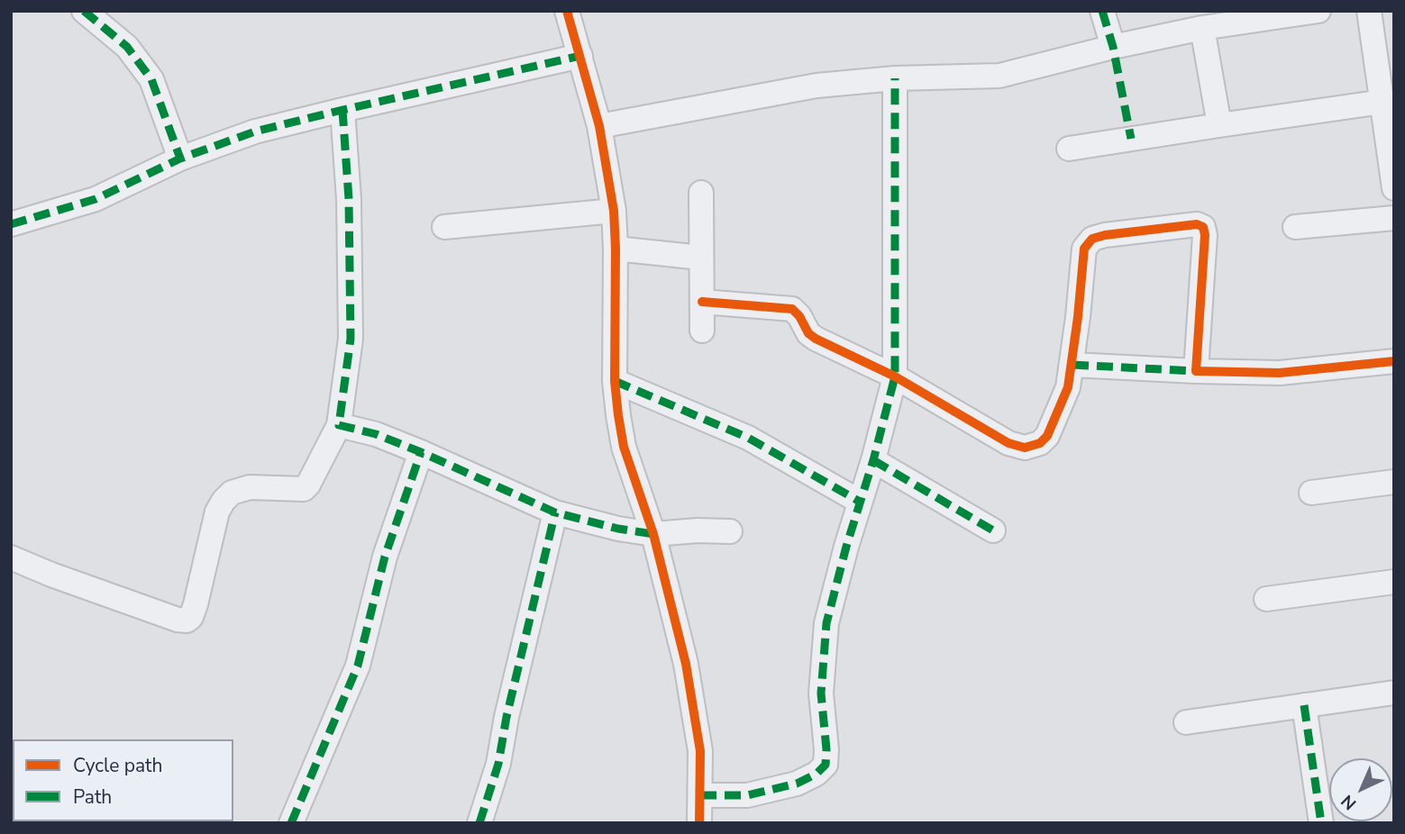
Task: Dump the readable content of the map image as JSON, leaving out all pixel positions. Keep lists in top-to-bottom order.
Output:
{
  "legend": ["Cycle path", "Path"],
  "north": "bottom left"
}
